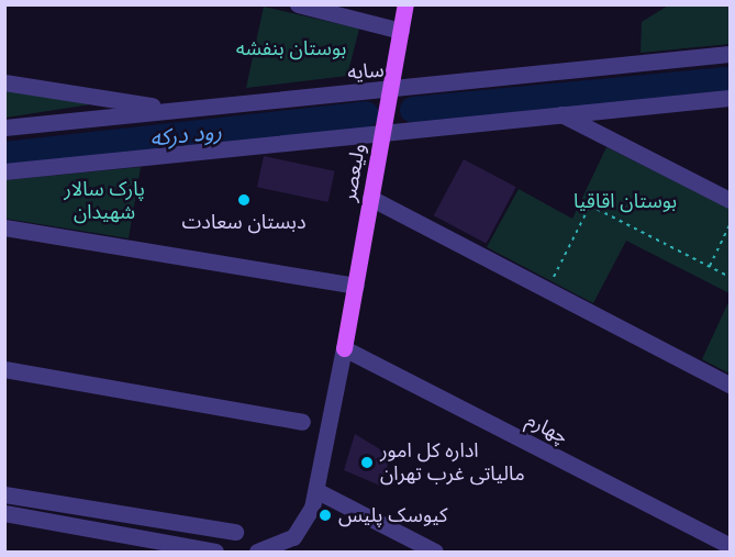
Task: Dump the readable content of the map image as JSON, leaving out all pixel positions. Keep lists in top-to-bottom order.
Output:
{
  "streets": {
    "main road": ["ولیعصر"],
    "street": ["سایه", "چهارم"]
  },
  "crossings": [
    ["سایه", "ولیعصر"],
    ["ولیعصر", "چهارم"]
  ],
  "water": ["رود درکه"],
  "parks": ["بوستان بنفشه", "پارک سالار شهیدان", "بوستان اقاقیا"],
  "places": ["دبستان سعادت", "اداره کل امور مالیاتی غرب تهران", "کیوسک پلیس"]
}
